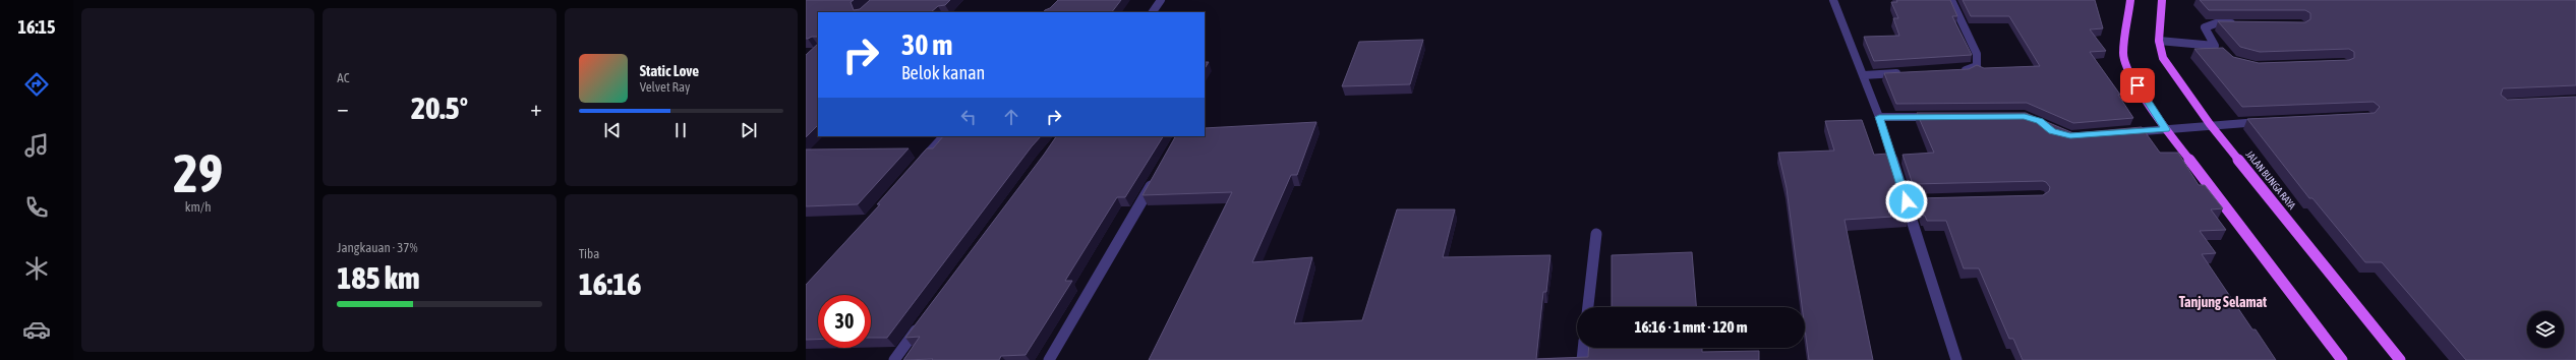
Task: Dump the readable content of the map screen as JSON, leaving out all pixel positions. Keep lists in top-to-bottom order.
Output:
{
  "streets": {
    "main road": ["JALAN BUNGA RAYA"]
  },
  "districts": ["Tanjung Selamat"],
  "page": {
    "tabs": "16:15",
    "tile": [
      ["29", "km/h"],
      "AC",
      ["Jangkauan · 37%", "185 km"],
      ["Tiba", "16:16"]
    ],
    "turn": ["30 m", "Belok kanan"],
    "song": ["Static Love", "Velvet Ray"],
    "heat": ["−", "20.5°", "+"],
    "limit": "30",
    "trip": "16:16 · 1 mnt · 120 m"
  }
}
